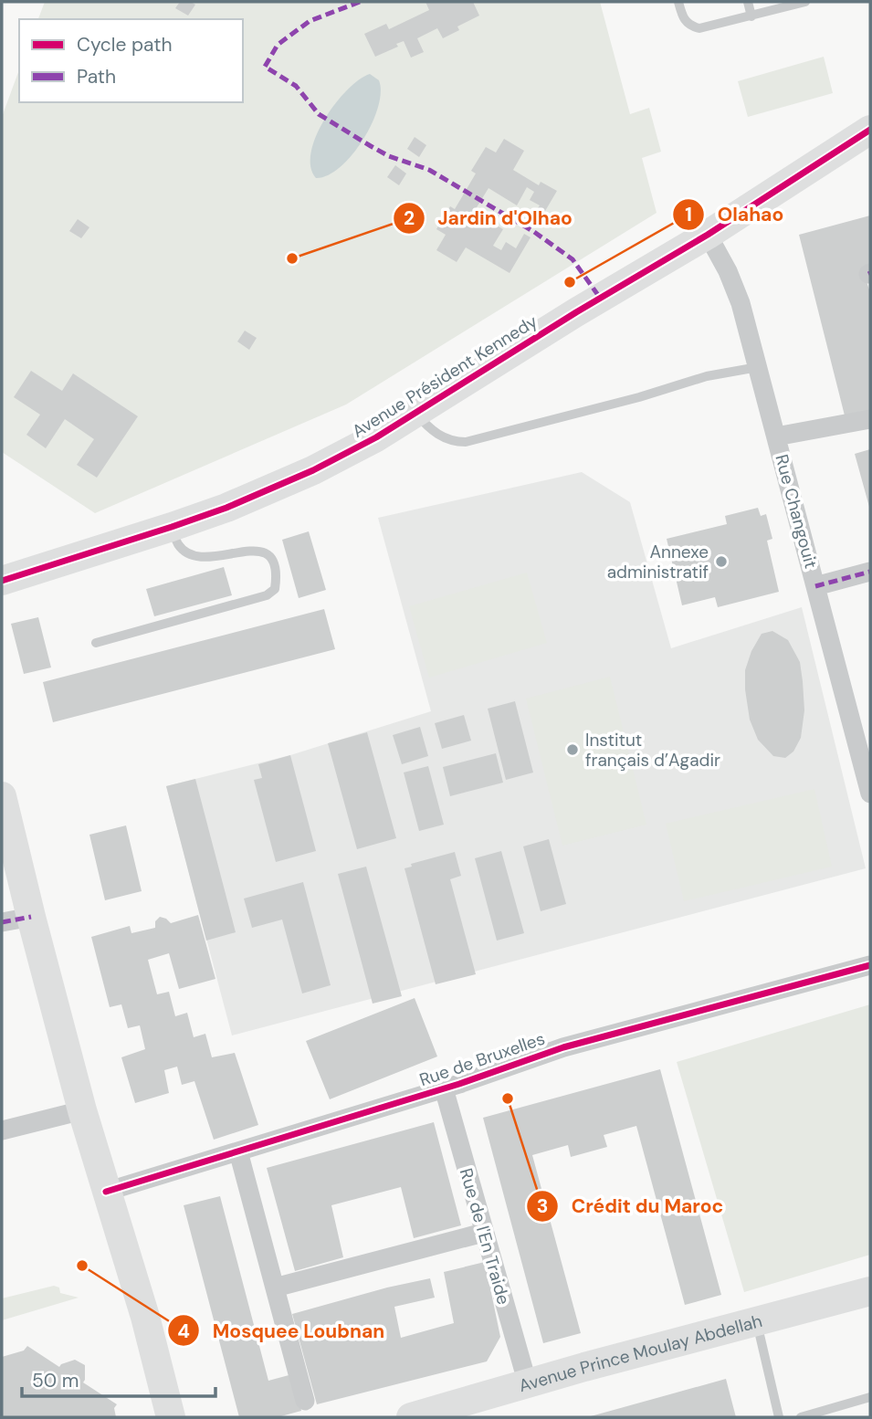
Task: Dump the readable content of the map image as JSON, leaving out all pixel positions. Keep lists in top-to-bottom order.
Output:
{
  "streets": {
    "street": [
      "Avenue Président Kennedy",
      "Rue Changouit",
      "Rue de Bruxelles",
      "Rue de l'En Traide",
      "Avenue Prince Moulay Abdellah"
    ]
  },
  "crossings": [
    ["Avenue Président Kennedy", "Rue Changouit"],
    ["Rue de Bruxelles", "Rue de l'En Traide"],
    ["Rue de l'En Traide", "Avenue Prince Moulay Abdellah"]
  ],
  "places": [
    "Jardin d'Olhao",
    "Olahao",
    "Annexe administratif",
    "Institut français d’Agadir",
    "Crédit du Maroc",
    "Mosquee Loubnan"
  ],
  "legend": ["Cycle path", "Path"],
  "scale_bar": "50 m"
}
